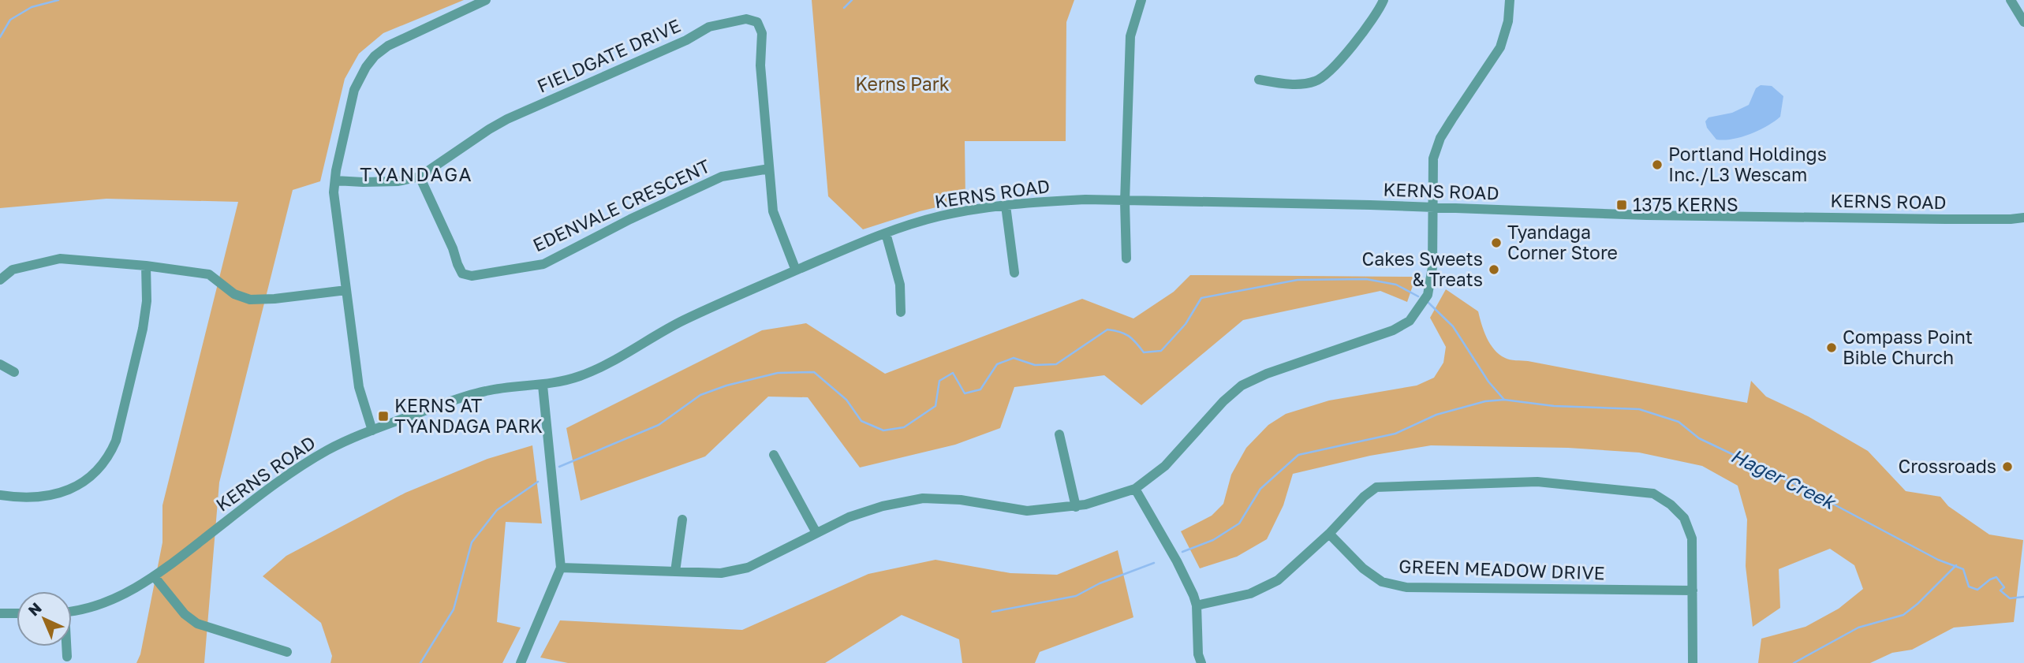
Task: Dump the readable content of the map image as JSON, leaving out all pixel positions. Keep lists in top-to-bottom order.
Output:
{
  "streets": {
    "street": [
      "FIELDGATE DRIVE",
      "KERNS ROAD",
      "EDENVALE CRESCENT",
      "GREEN MEADOW DRIVE"
    ]
  },
  "crossings": [
    ["FIELDGATE DRIVE", "KERNS ROAD"],
    ["FIELDGATE DRIVE", "EDENVALE CRESCENT"]
  ],
  "districts": ["TYANDAGA"],
  "water": ["Hager Creek"],
  "parks": ["Kerns Park"],
  "places": {
    "other": [
      "Portland Holdings Inc./L3 Wescam",
      "Tyandaga Corner Store",
      "Cakes Sweets & Treats",
      "Compass Point Bible Church",
      "Crossroads"
    ],
    "transit": ["1375 KERNS", "KERNS AT TYANDAGA PARK"]
  },
  "north": "top left"
}
